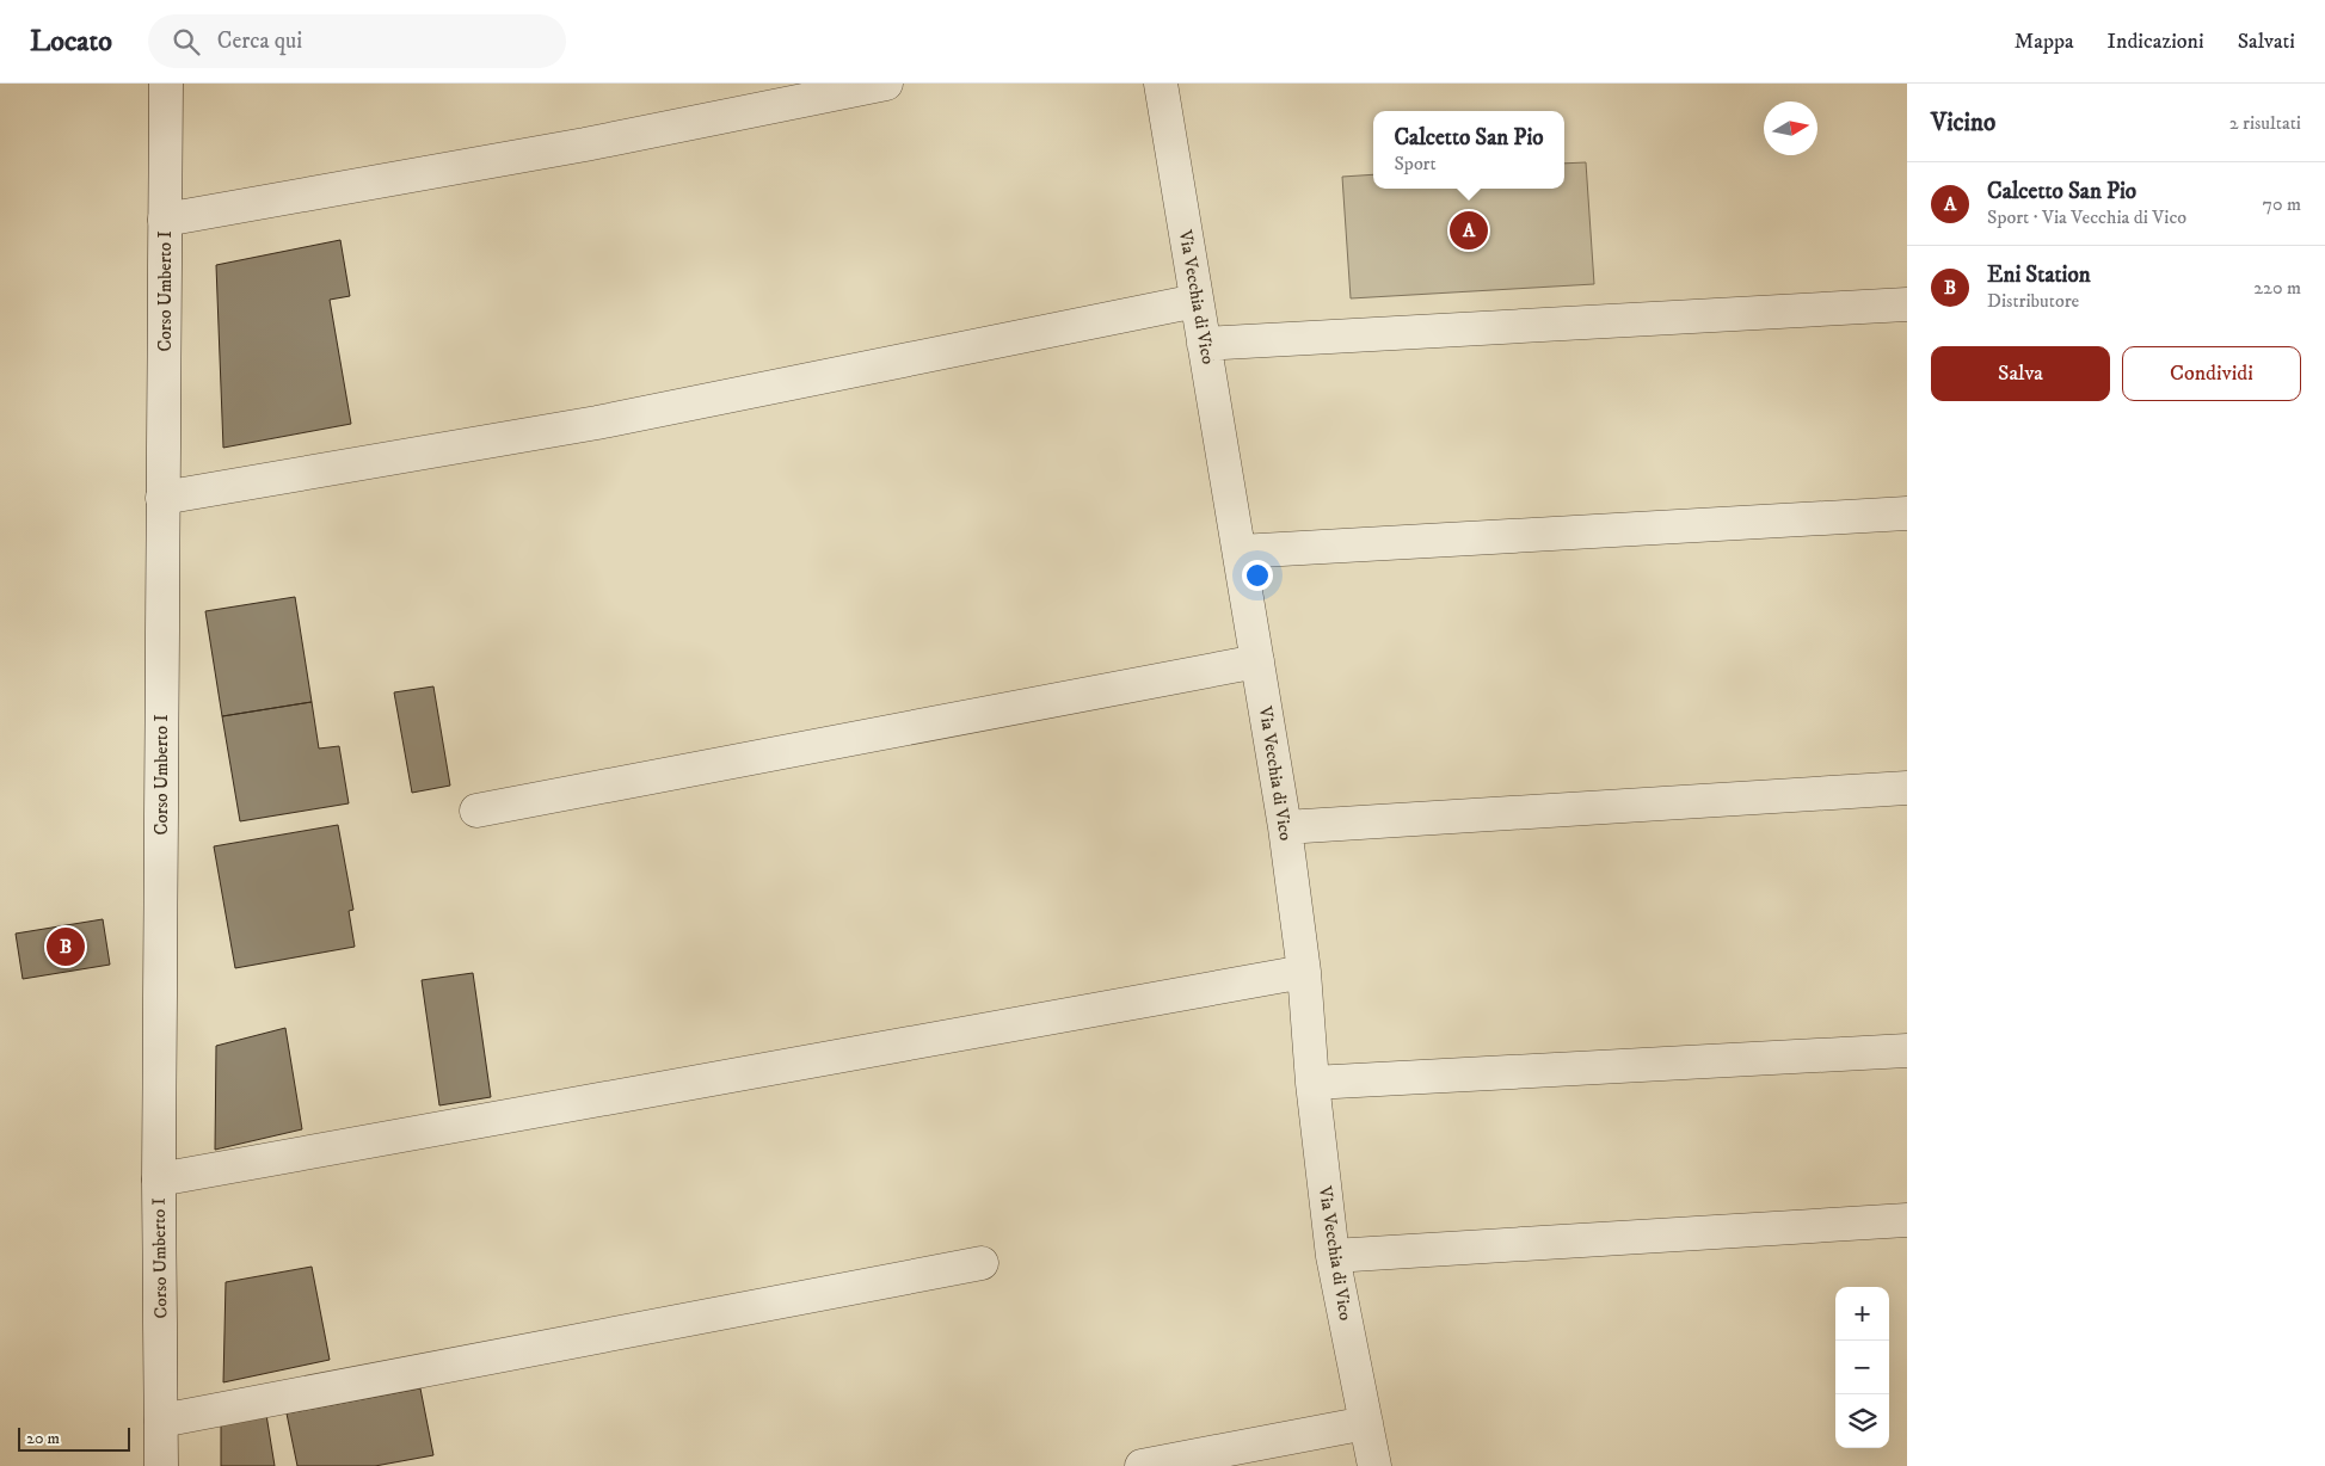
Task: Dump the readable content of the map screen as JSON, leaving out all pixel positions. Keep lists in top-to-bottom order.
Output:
{
  "streets": {
    "street": ["Corso Umberto I", "Via Vecchia di Vico"]
  },
  "scale_bar": "20 m",
  "north": "right",
  "page": {
    "header": "Locato",
    "search": "Cerca qui",
    "nav": ["Mappa", "Indicazioni", "Salvati"],
    "heading": ["Vicino", "2 risultati"],
    "popup": ["Calcetto San Pio", "Sport"],
    "list": [
      {
        "mark": "A",
        "name": "Calcetto San Pio",
        "note": "Sport · Via Vecchia di Vico",
        "value": "70 m"
      },
      {
        "mark": "B",
        "name": "Eni Station",
        "note": "Distributore",
        "value": "220 m"
      }
    ],
    "pins": ["A", "B"],
    "buttons": ["Salva", "Condividi"],
    "map_buttons": ["+", "−"],
    "scale": "20 m"
  }
}
